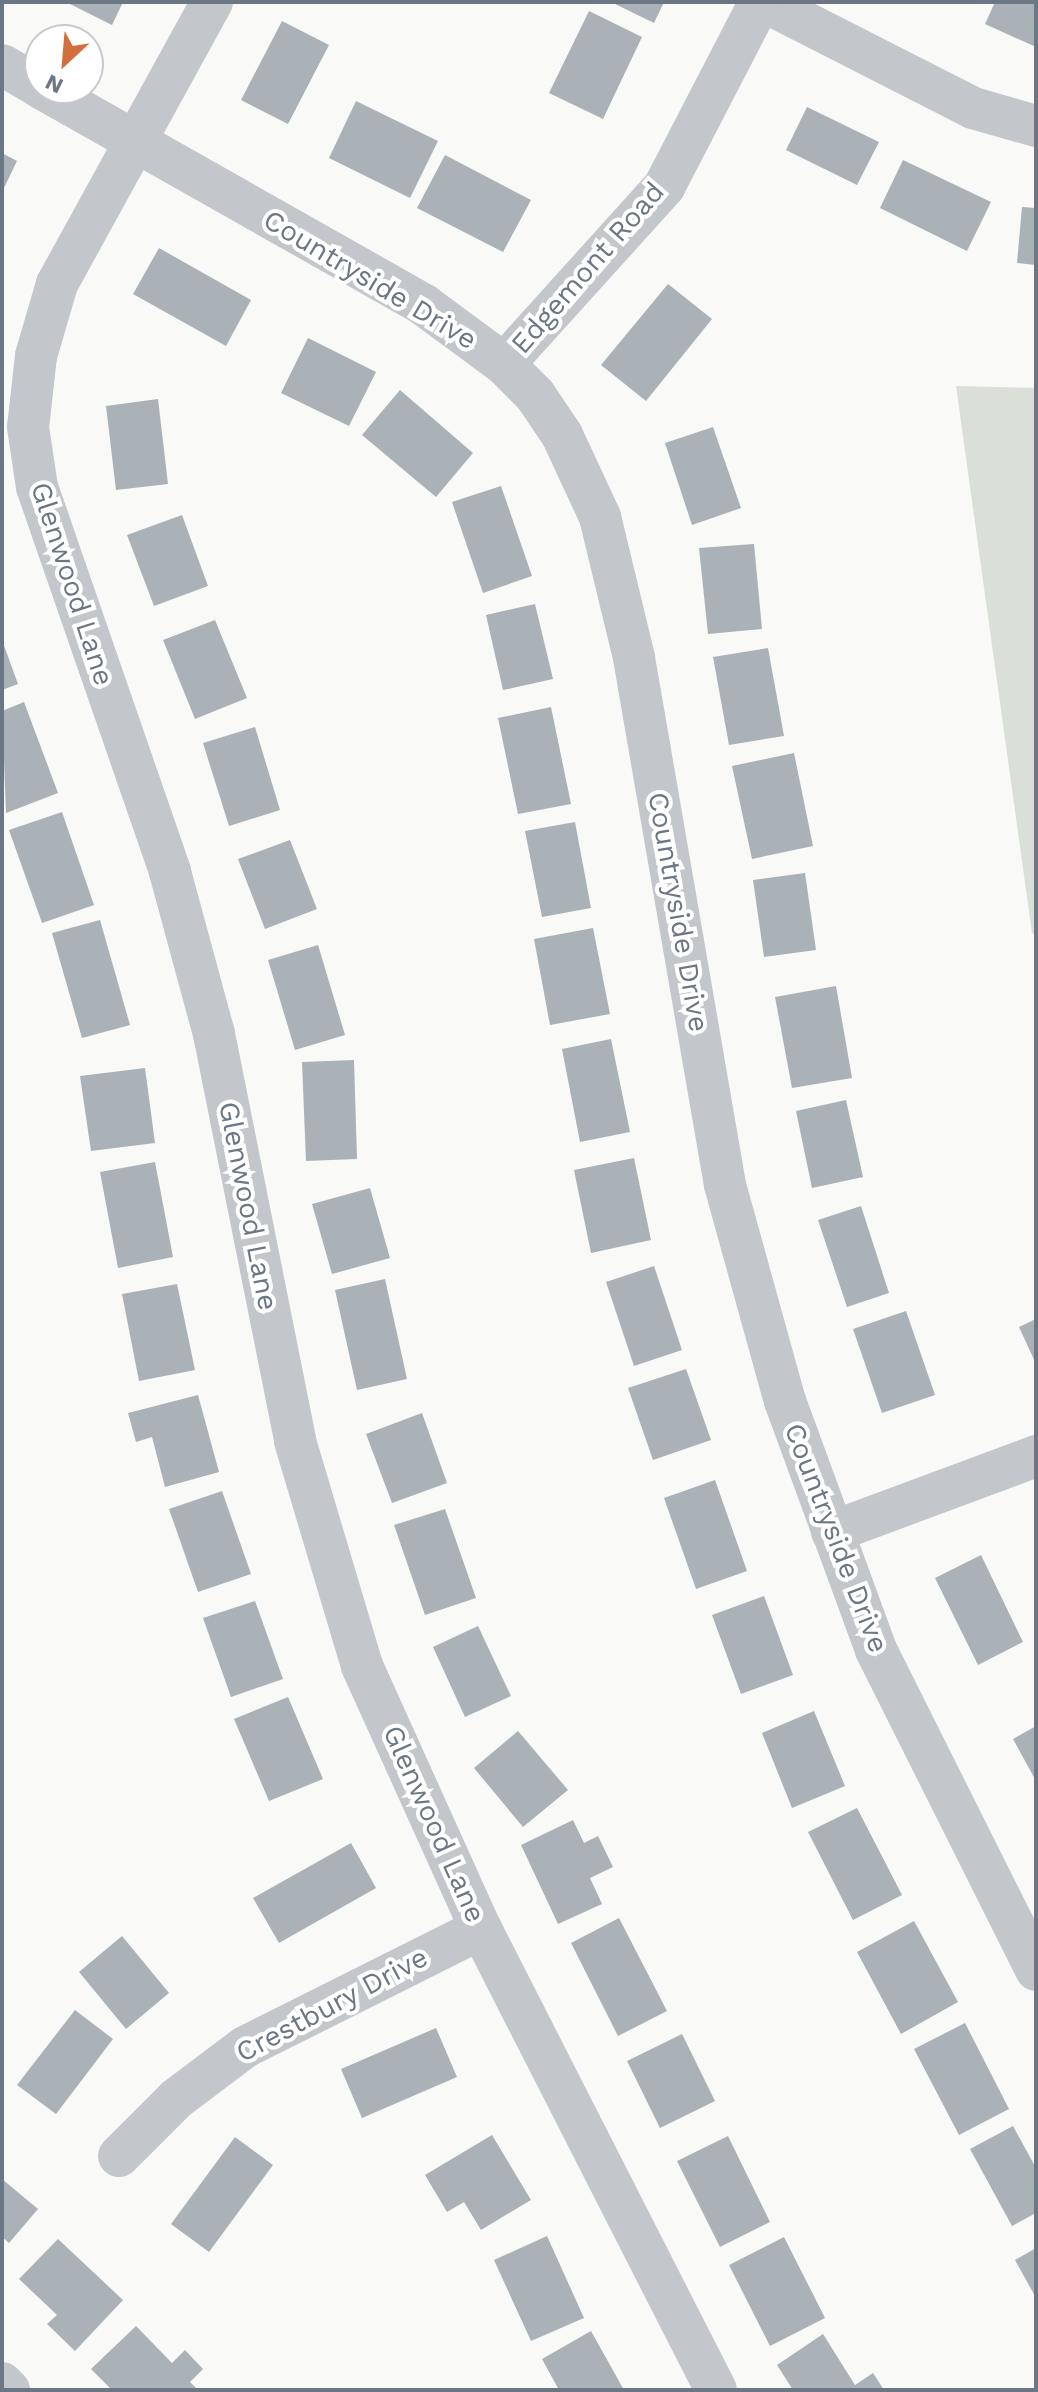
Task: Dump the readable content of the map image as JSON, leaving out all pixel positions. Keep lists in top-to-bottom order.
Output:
{
  "streets": {
    "street": [
      "Edgemont Road",
      "Countryside Drive",
      "Glenwood Lane",
      "Crestbury Drive"
    ]
  },
  "crossings": [
    ["Edgemont Road", "Countryside Drive"],
    ["Countryside Drive", "Glenwood Lane"],
    ["Glenwood Lane", "Crestbury Drive"]
  ],
  "north": "bottom left"
}
